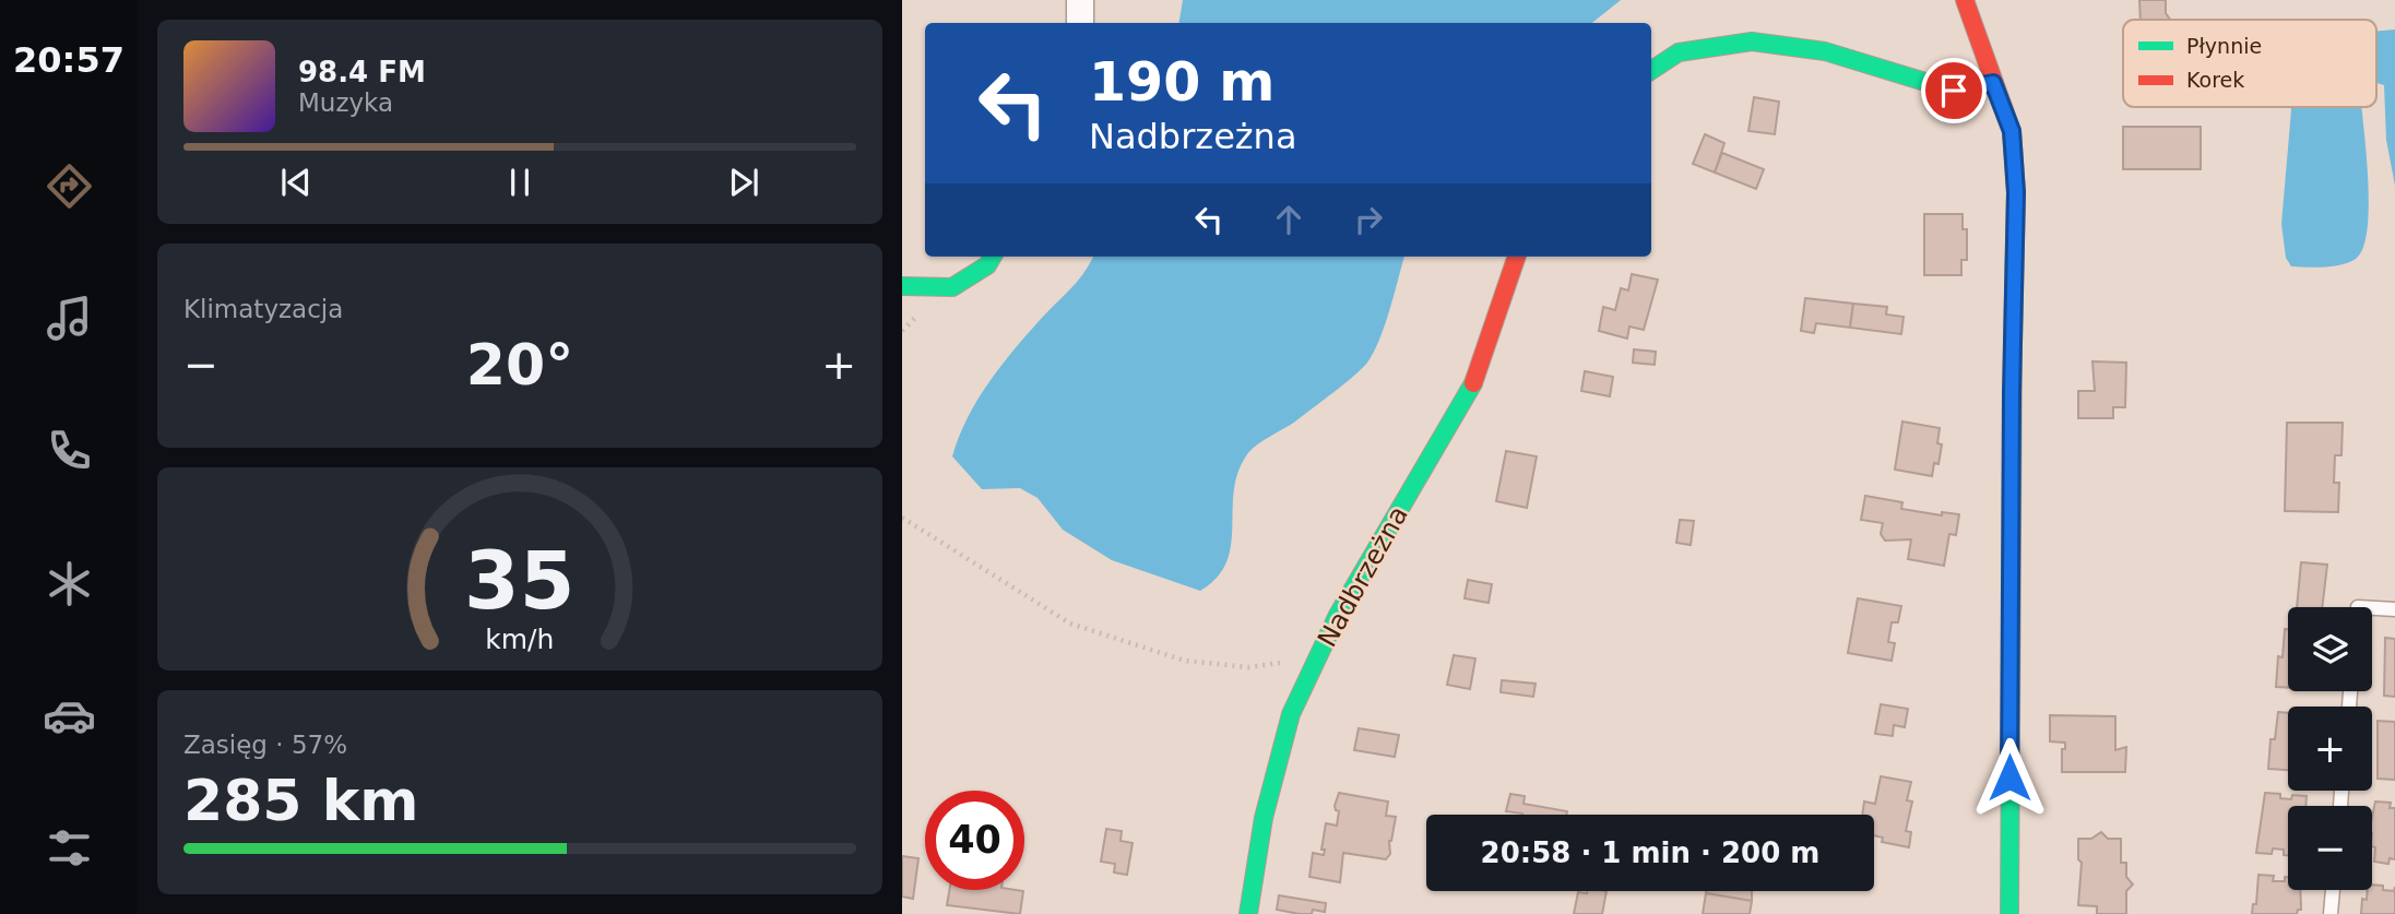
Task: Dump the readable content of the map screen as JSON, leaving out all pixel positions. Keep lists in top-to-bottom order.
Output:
{
  "streets": {
    "street": ["Nadbrzeżna"]
  },
  "legend": ["Płynnie", "Korek"],
  "page": {
    "tabs": "20:57",
    "turn": ["190 m", "Nadbrzeżna"],
    "song": ["98.4 FM", "Muzyka"],
    "tile": [
      "Klimatyzacja",
      ["Zasięg · 57%", "285 km"]
    ],
    "heat": ["−", "20°", "+"],
    "map_buttons": ["+", "−"],
    "limit": "40",
    "trip": "20:58 · 1 min · 200 m",
    "gauge": ["35", "km/h"]
  }
}
